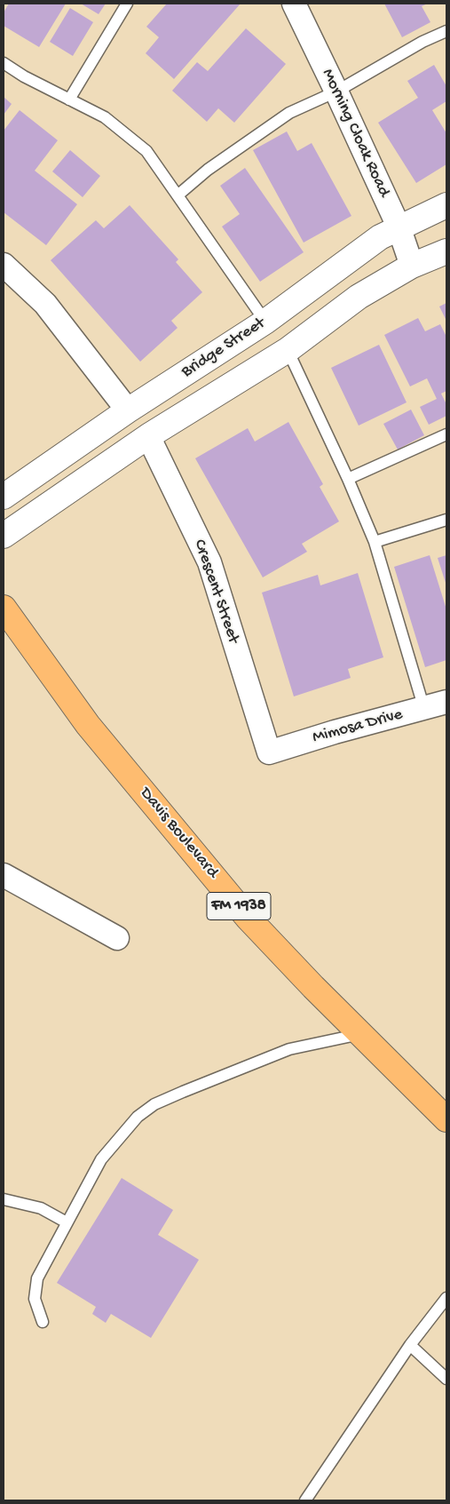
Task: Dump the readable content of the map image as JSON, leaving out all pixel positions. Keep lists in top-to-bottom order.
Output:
{
  "streets": {
    "main road": ["Davis Boulevard", "FM 1938"],
    "street": [
      "Morning Cloak Road",
      "Bridge Street",
      "Crescent Street",
      "Mimosa Drive"
    ]
  },
  "crossings": [
    ["Morning Cloak Road", "Bridge Street"],
    ["Bridge Street", "Crescent Street"],
    ["Crescent Street", "Mimosa Drive"]
  ]
}
